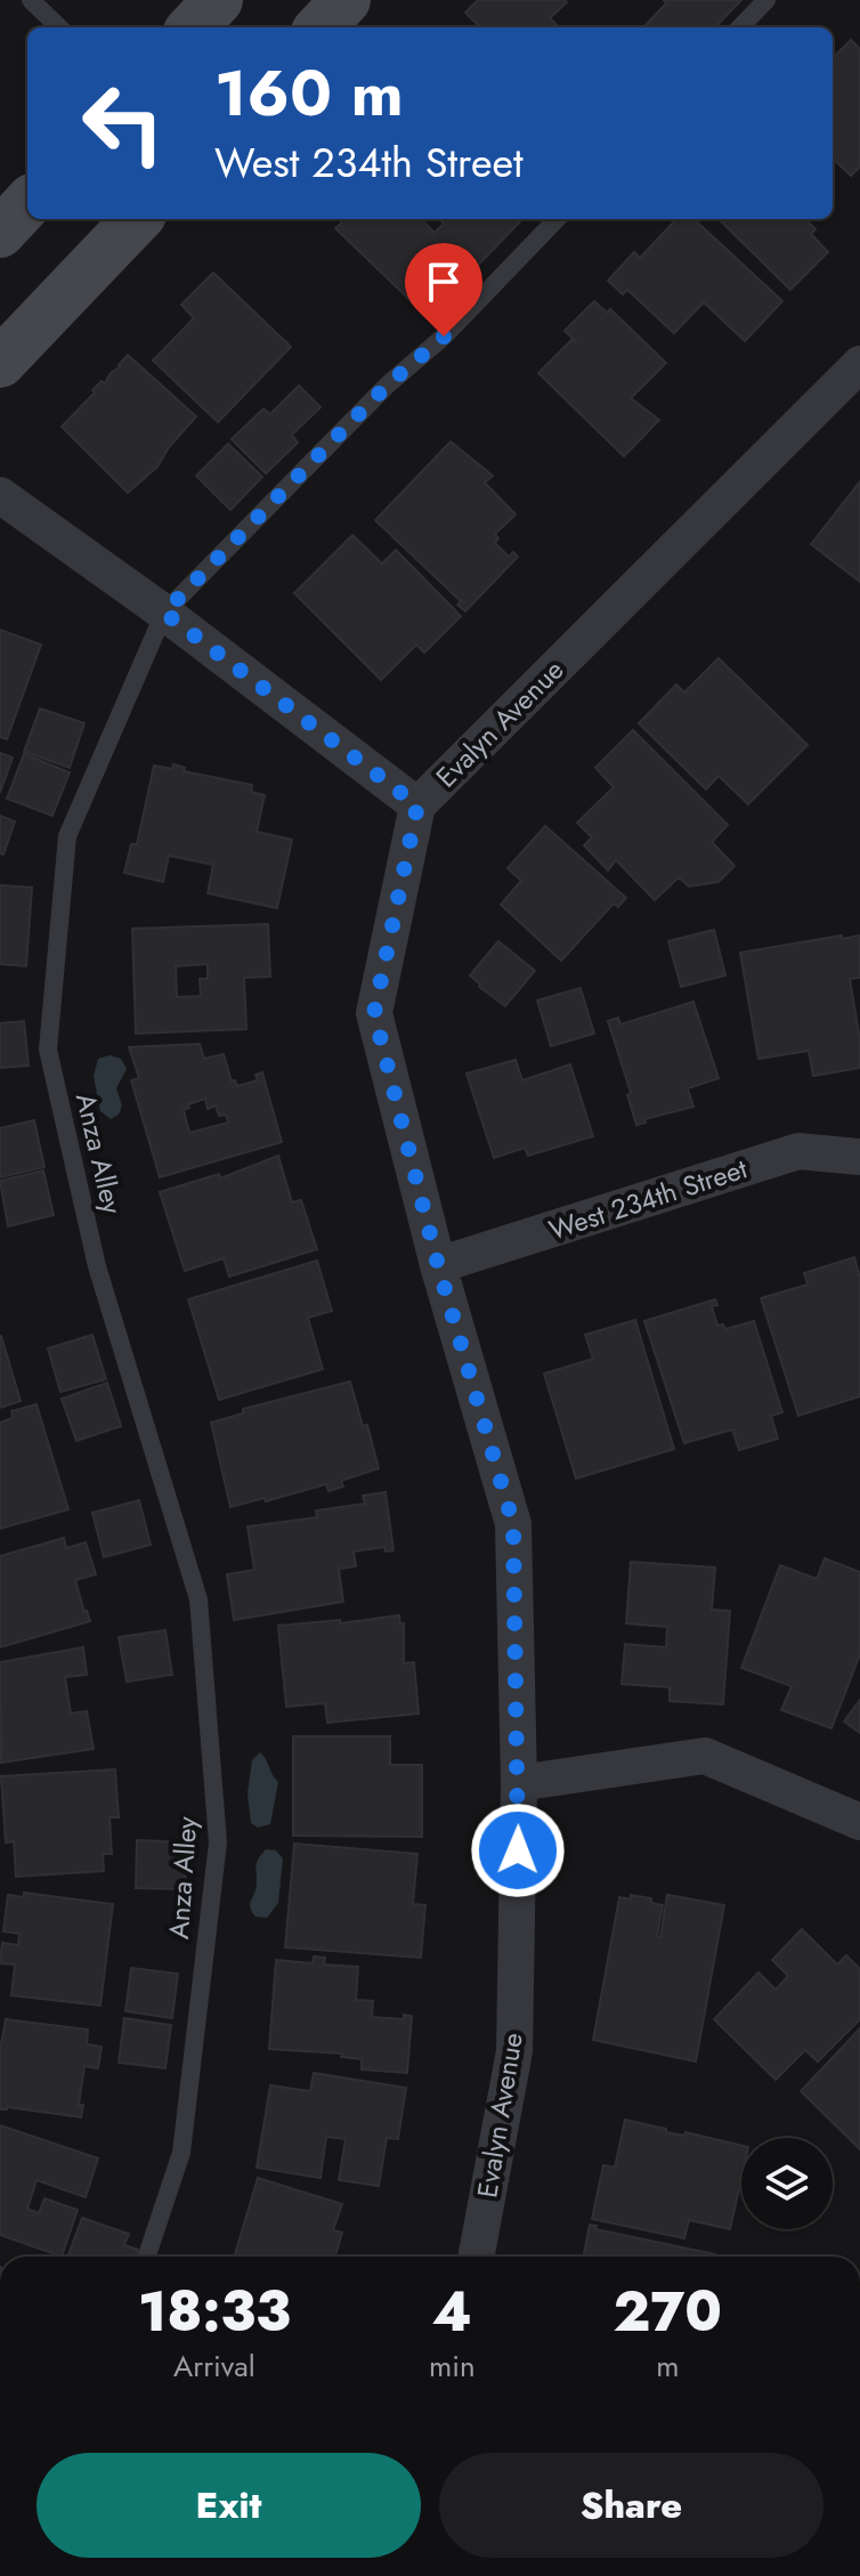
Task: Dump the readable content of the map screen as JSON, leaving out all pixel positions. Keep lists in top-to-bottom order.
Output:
{
  "streets": {
    "street": ["Evalyn Avenue", "West 234th Street"],
    "lane": ["Anza Alley"]
  },
  "crossings": [
    ["Evalyn Avenue", "West 234th Street"]
  ],
  "page": {
    "turn": ["160 m", "West 234th Street"],
    "eta": [
      "18:33",
      "Arrival",
      "4",
      "min",
      "270",
      "m"
    ],
    "buttons": ["Exit", "Share"]
  }
}
